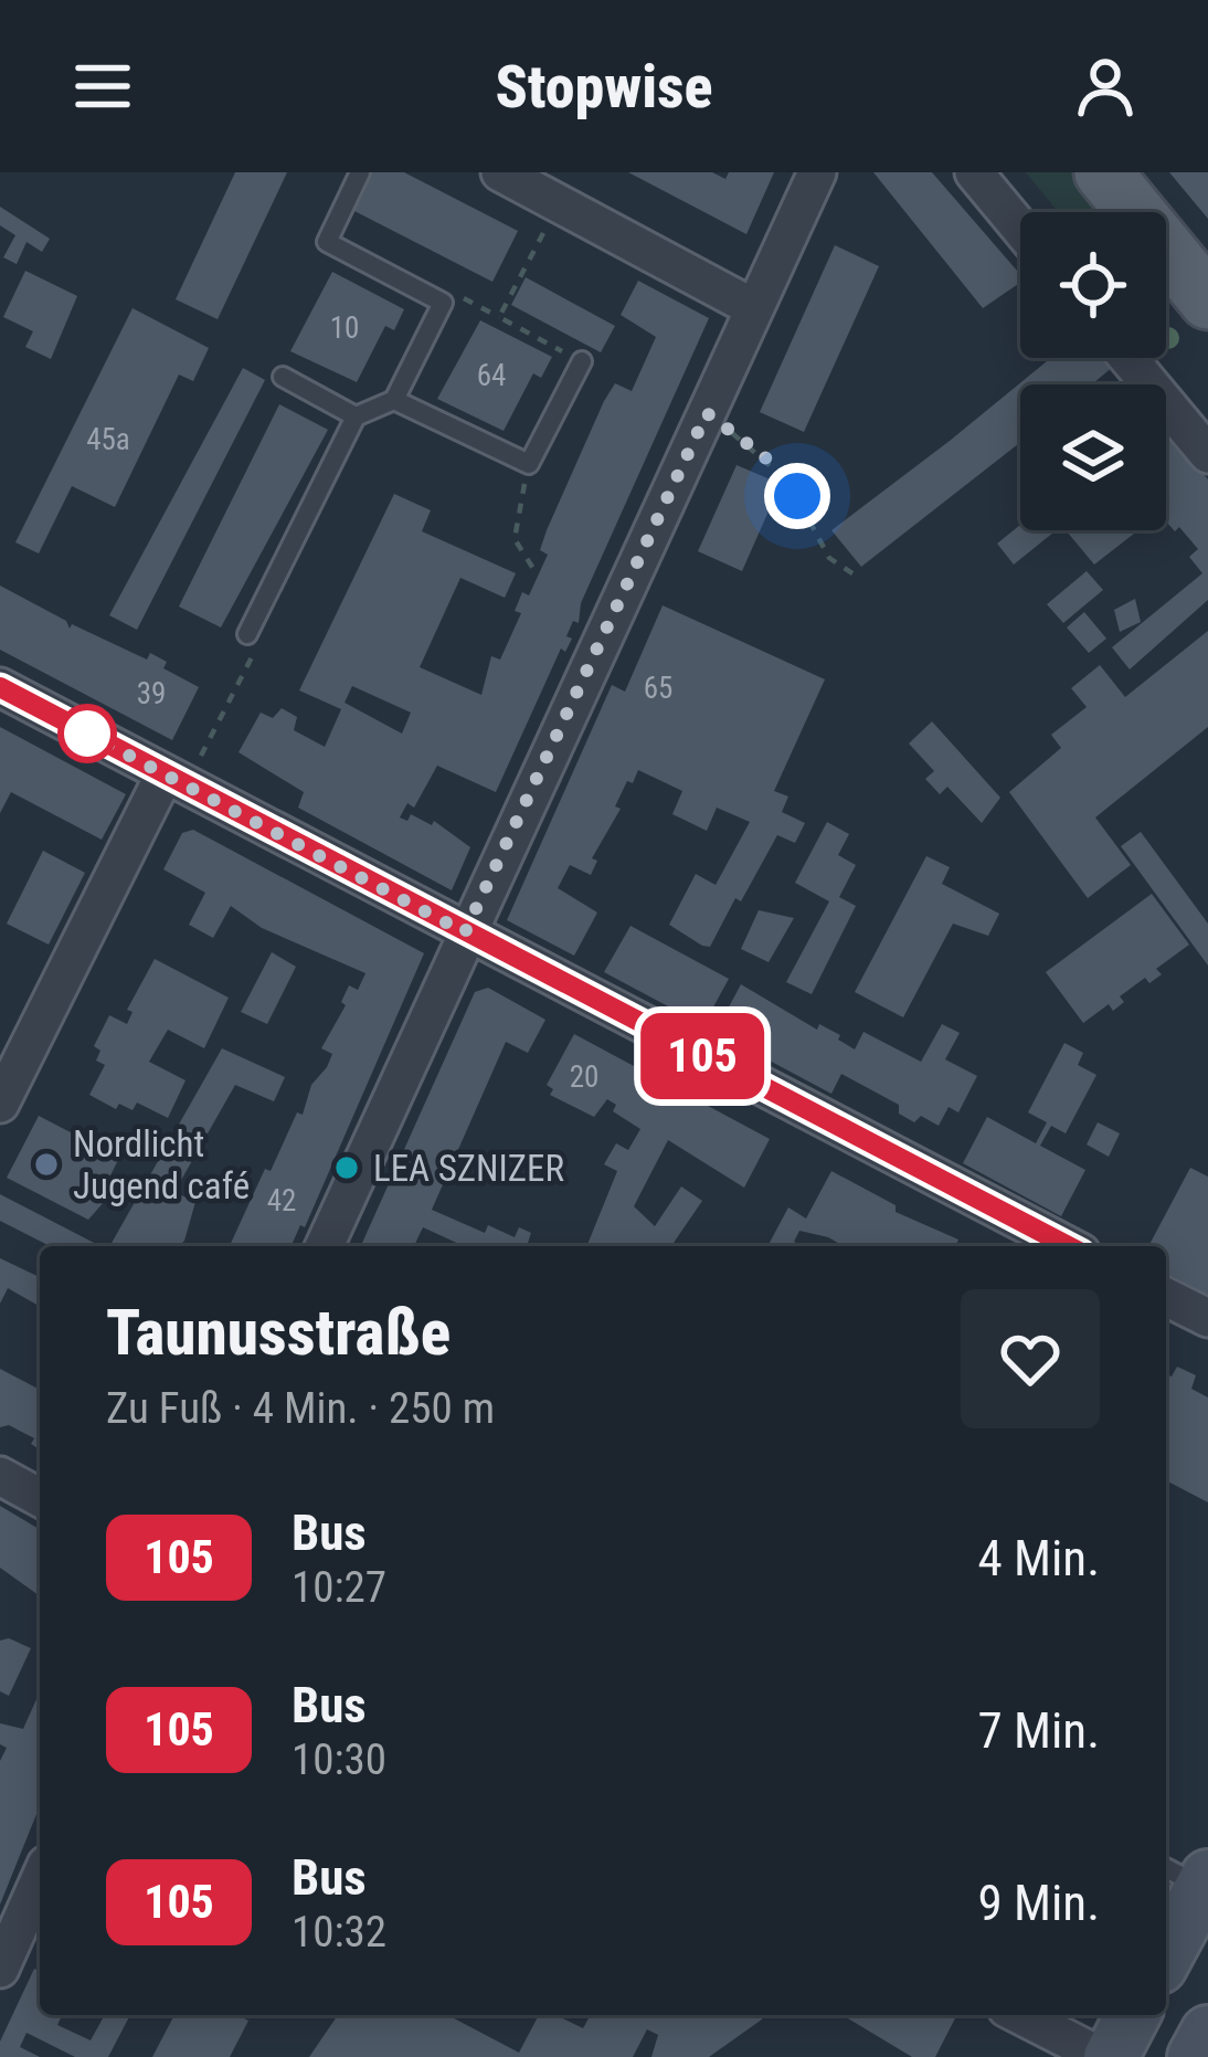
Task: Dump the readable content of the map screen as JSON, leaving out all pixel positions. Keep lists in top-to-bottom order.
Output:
{
  "places": ["Nordlicht Jugend café", "LEA SZNIZER"],
  "lines": ["bus line 105"],
  "house_numbers": [
    "10",
    "64",
    "45a",
    "65",
    "39",
    "20",
    "42"
  ],
  "page": {
    "header": "Stopwise",
    "on_map": "105",
    "heading": ["Taunusstraße", "Zu Fuß · 4 Min. · 250 m"],
    "list": [
      {
        "mark": "105",
        "name": "Bus",
        "note": "10:27",
        "value": "4 Min."
      },
      {
        "mark": "105",
        "name": "Bus",
        "note": "10:30",
        "value": "7 Min."
      },
      {
        "mark": "105",
        "name": "Bus",
        "note": "10:32",
        "value": "9 Min."
      }
    ]
  }
}
